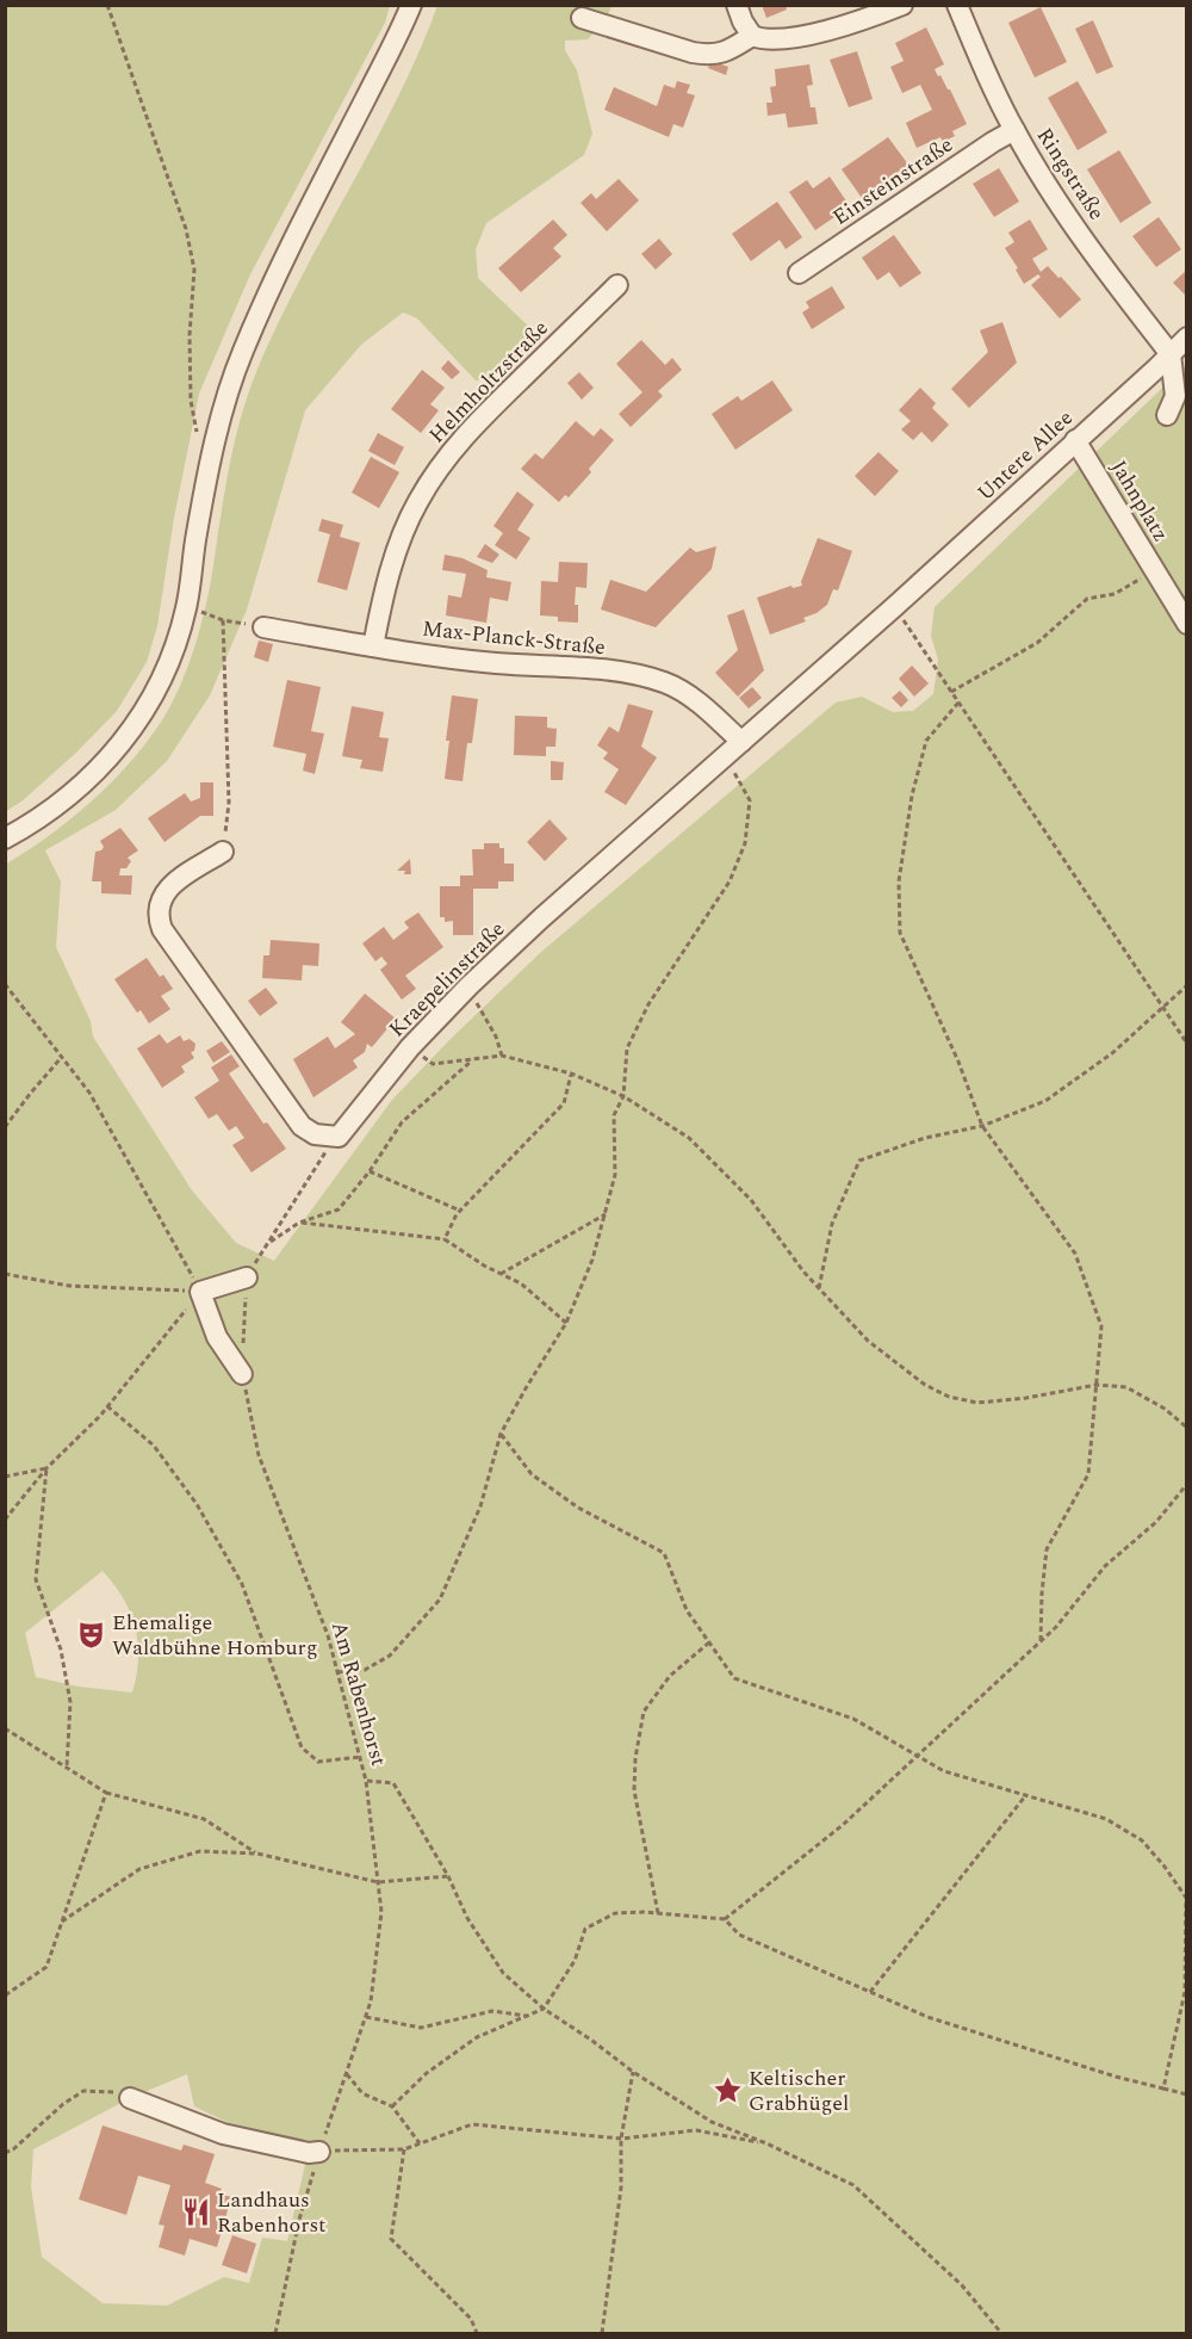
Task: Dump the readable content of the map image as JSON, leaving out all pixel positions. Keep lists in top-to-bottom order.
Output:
{
  "streets": {
    "street": [
      "Ringstraße",
      "Einsteinstraße",
      "Helmholtzstraße",
      "Untere Allee",
      "Jahnplatz",
      "Max-Planck-Straße",
      "Kraepelinstraße"
    ],
    "path": ["Am Rabenhorst"]
  },
  "crossings": [
    ["Ringstraße", "Einsteinstraße"],
    ["Ringstraße", "Untere Allee"],
    ["Helmholtzstraße", "Max-Planck-Straße"],
    ["Untere Allee", "Jahnplatz"],
    ["Untere Allee", "Kraepelinstraße"],
    ["Max-Planck-Straße", "Kraepelinstraße"]
  ],
  "places": {
    "theatre": ["Ehemalige Waldbühne Homburg"],
    "place": ["Keltischer Grabhügel"],
    "restaurant": ["Landhaus Rabenhorst"]
  }
}
